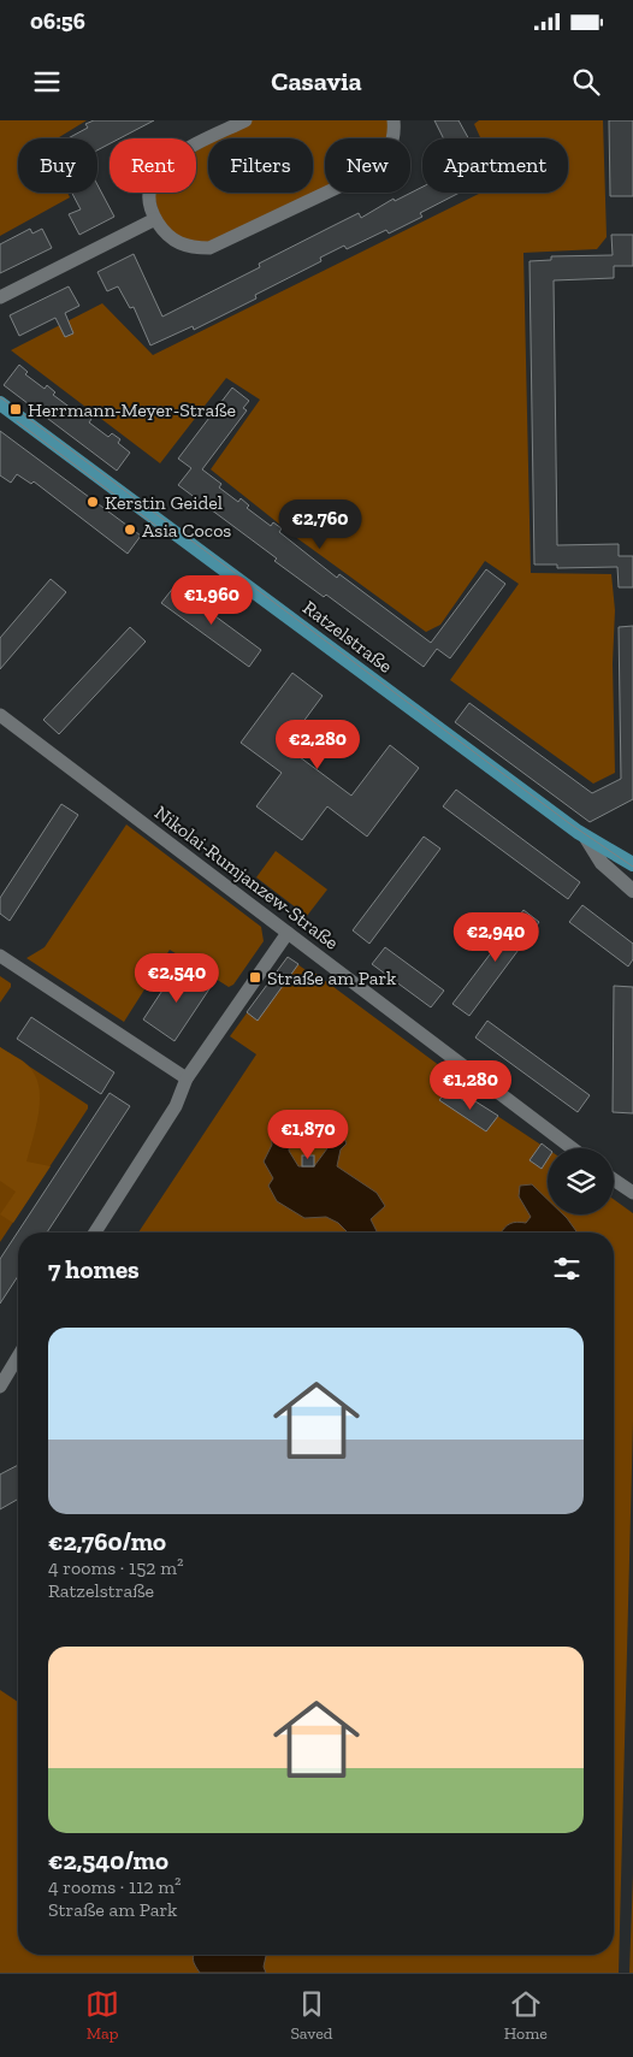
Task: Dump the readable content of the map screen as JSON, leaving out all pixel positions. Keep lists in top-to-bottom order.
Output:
{
  "streets": {
    "main road": ["Ratzelstraße"],
    "street": ["Nikolai-Rumjanzew-Straße"]
  },
  "places": {
    "transit": ["Herrmann-Meyer-Straße", "Straße am Park"],
    "other": ["Kerstin Geidel", "Asia Cocos"]
  },
  "page": {
    "status": "06:56",
    "header": "Casavia",
    "chip": [
      "Buy",
      "Rent",
      "Filters",
      "New",
      "Apartment"
    ],
    "price": [
      "€2,760",
      "€1,960",
      "€2,280",
      "€2,940",
      "€2,540",
      "€1,280",
      "€1,870"
    ],
    "heading": "7 homes",
    "list": [
      {
        "name": "€2,760/mo",
        "note": "4 rooms · 152 m² · Ratzelstraße"
      },
      {
        "name": "€2,540/mo",
        "note": "4 rooms · 112 m² · Straße am Park"
      }
    ],
    "tabs": ["Map", "Saved", "Home"]
  }
}
